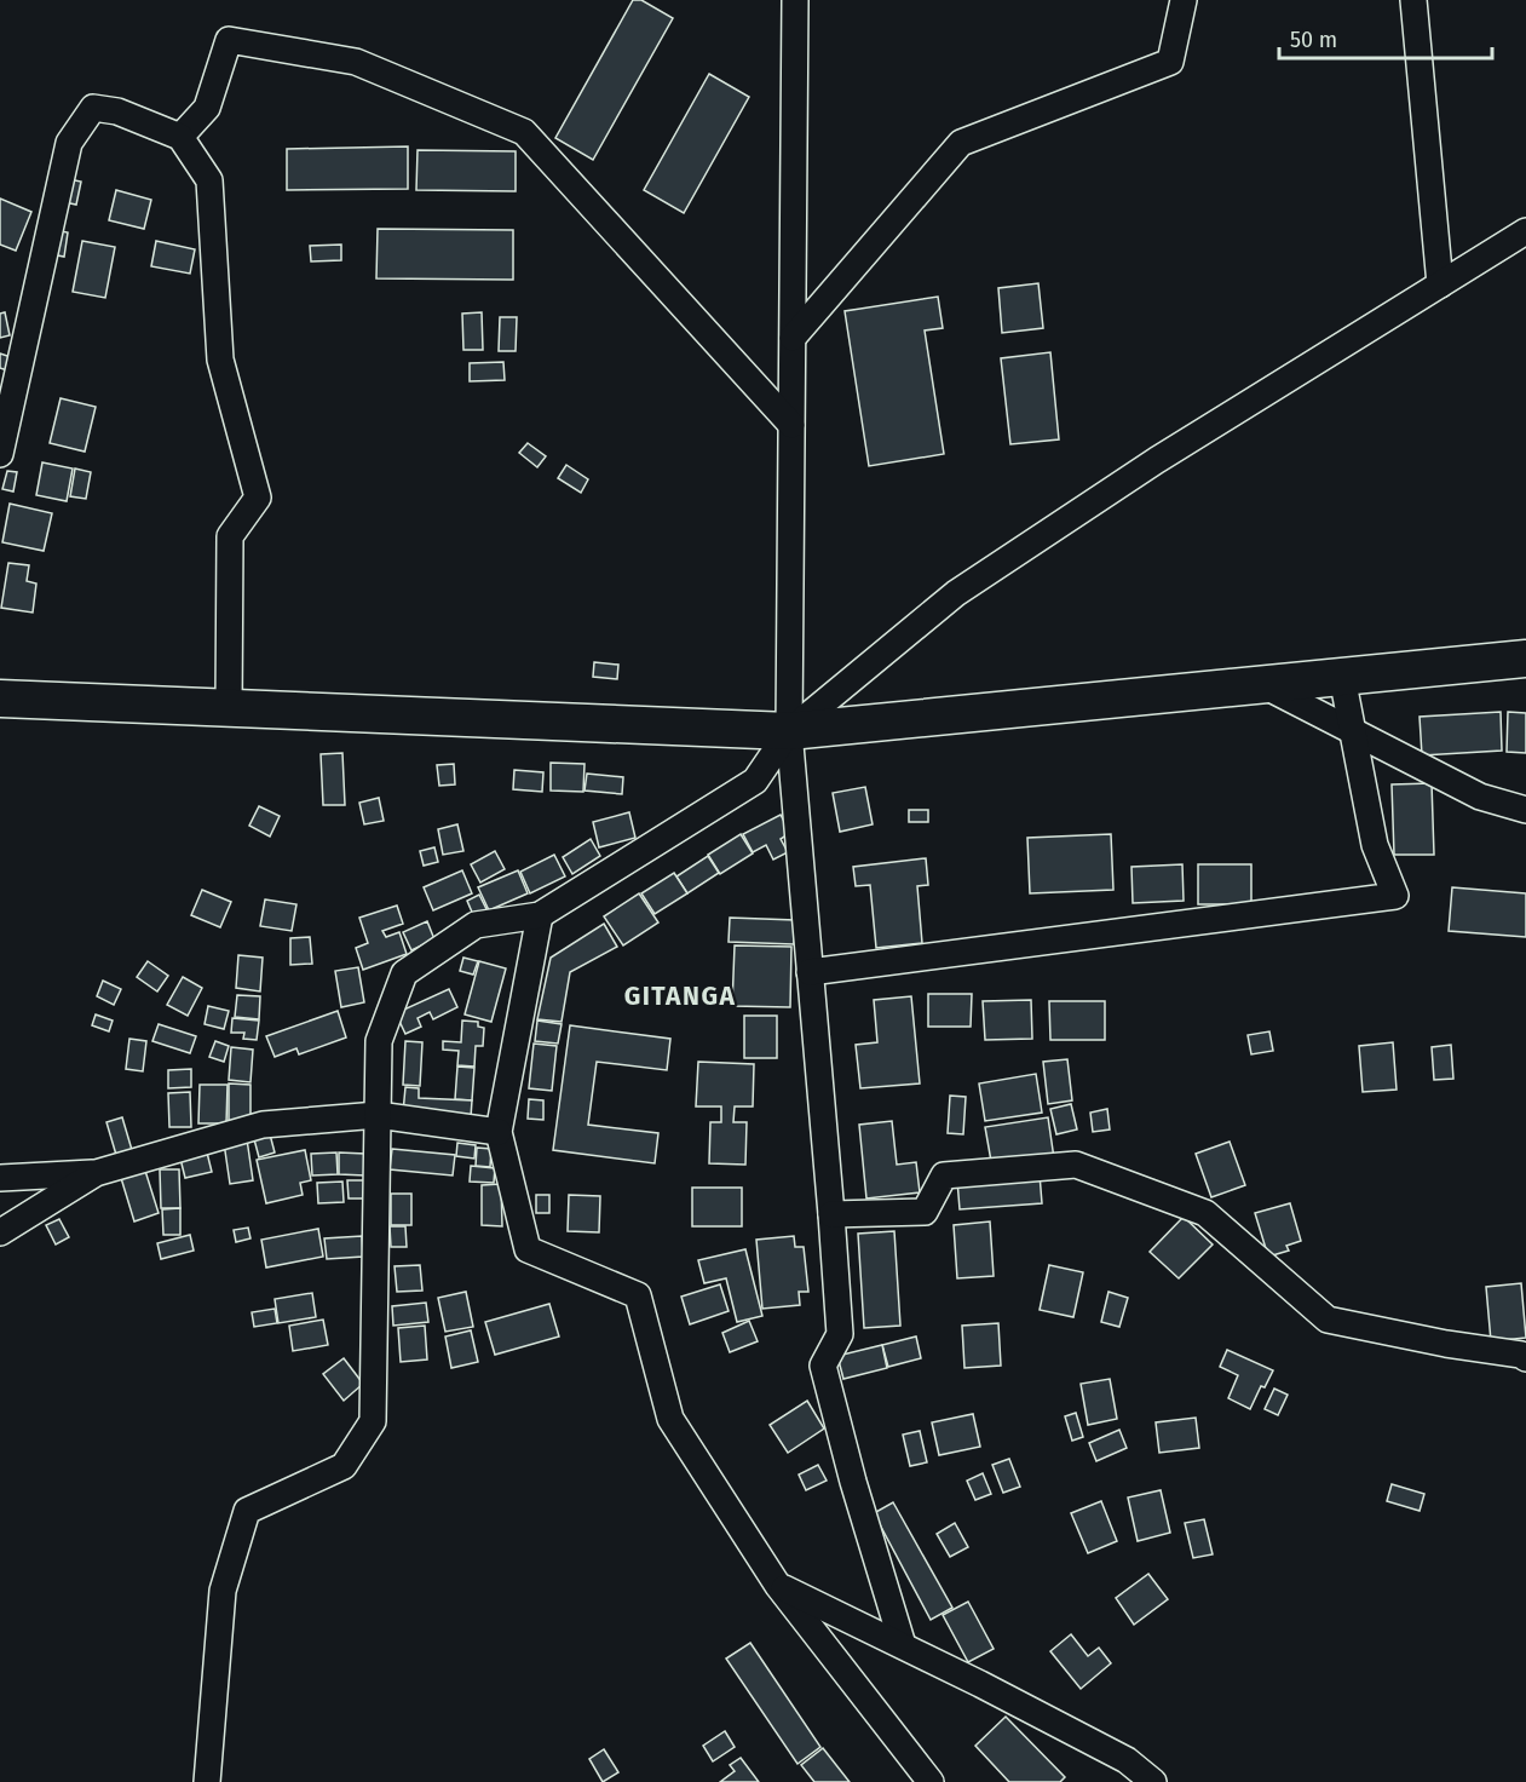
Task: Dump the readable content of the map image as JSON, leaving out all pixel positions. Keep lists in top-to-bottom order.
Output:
{
  "districts": ["GITANGA"],
  "scale_bar": "50 m"
}
